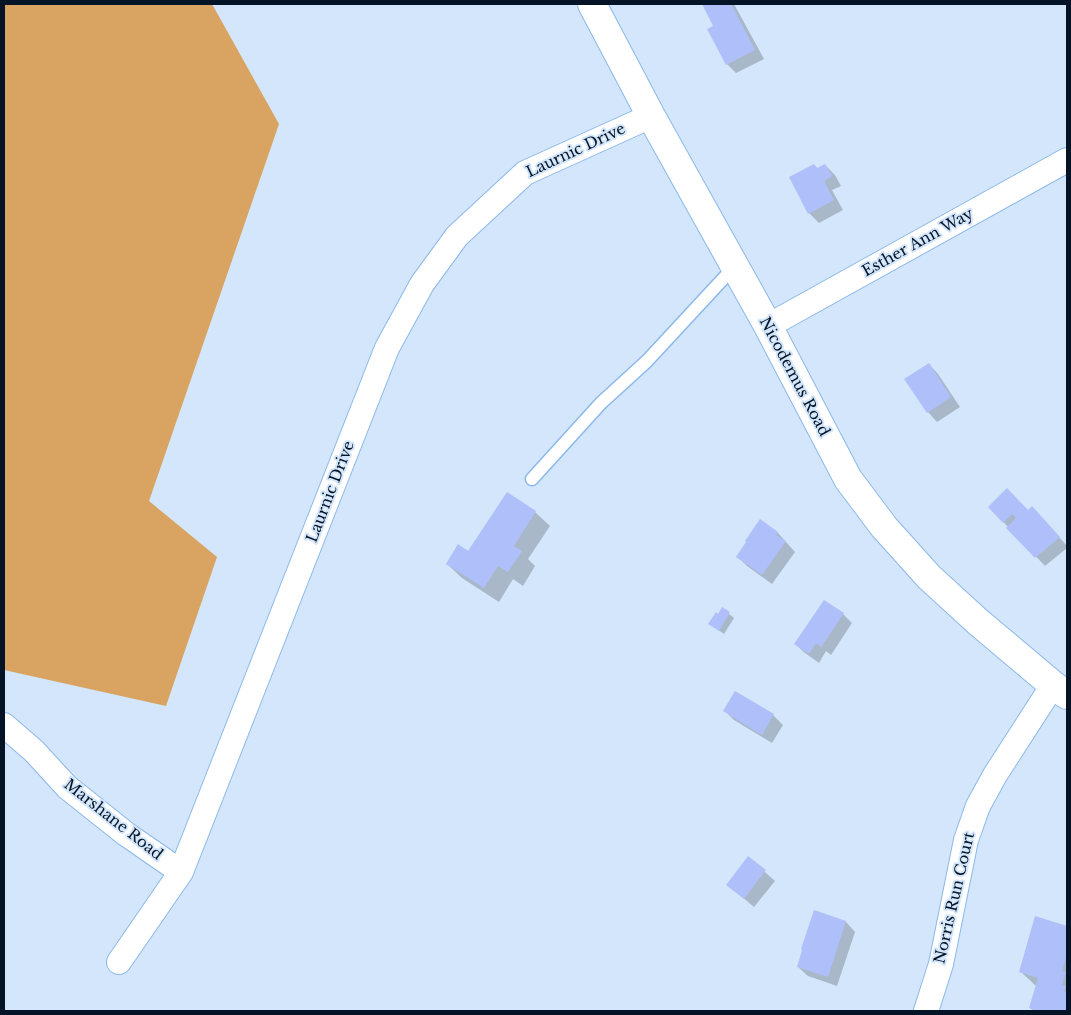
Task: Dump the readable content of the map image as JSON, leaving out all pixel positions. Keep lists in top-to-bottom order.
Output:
{
  "streets": {
    "street": [
      "Laurnic Drive",
      "Esther Ann Way",
      "Nicodemus Road",
      "Marshane Road",
      "Norris Run Court"
    ]
  },
  "crossings": [
    ["Laurnic Drive", "Nicodemus Road"],
    ["Laurnic Drive", "Marshane Road"],
    ["Esther Ann Way", "Nicodemus Road"],
    ["Nicodemus Road", "Norris Run Court"]
  ]
}
